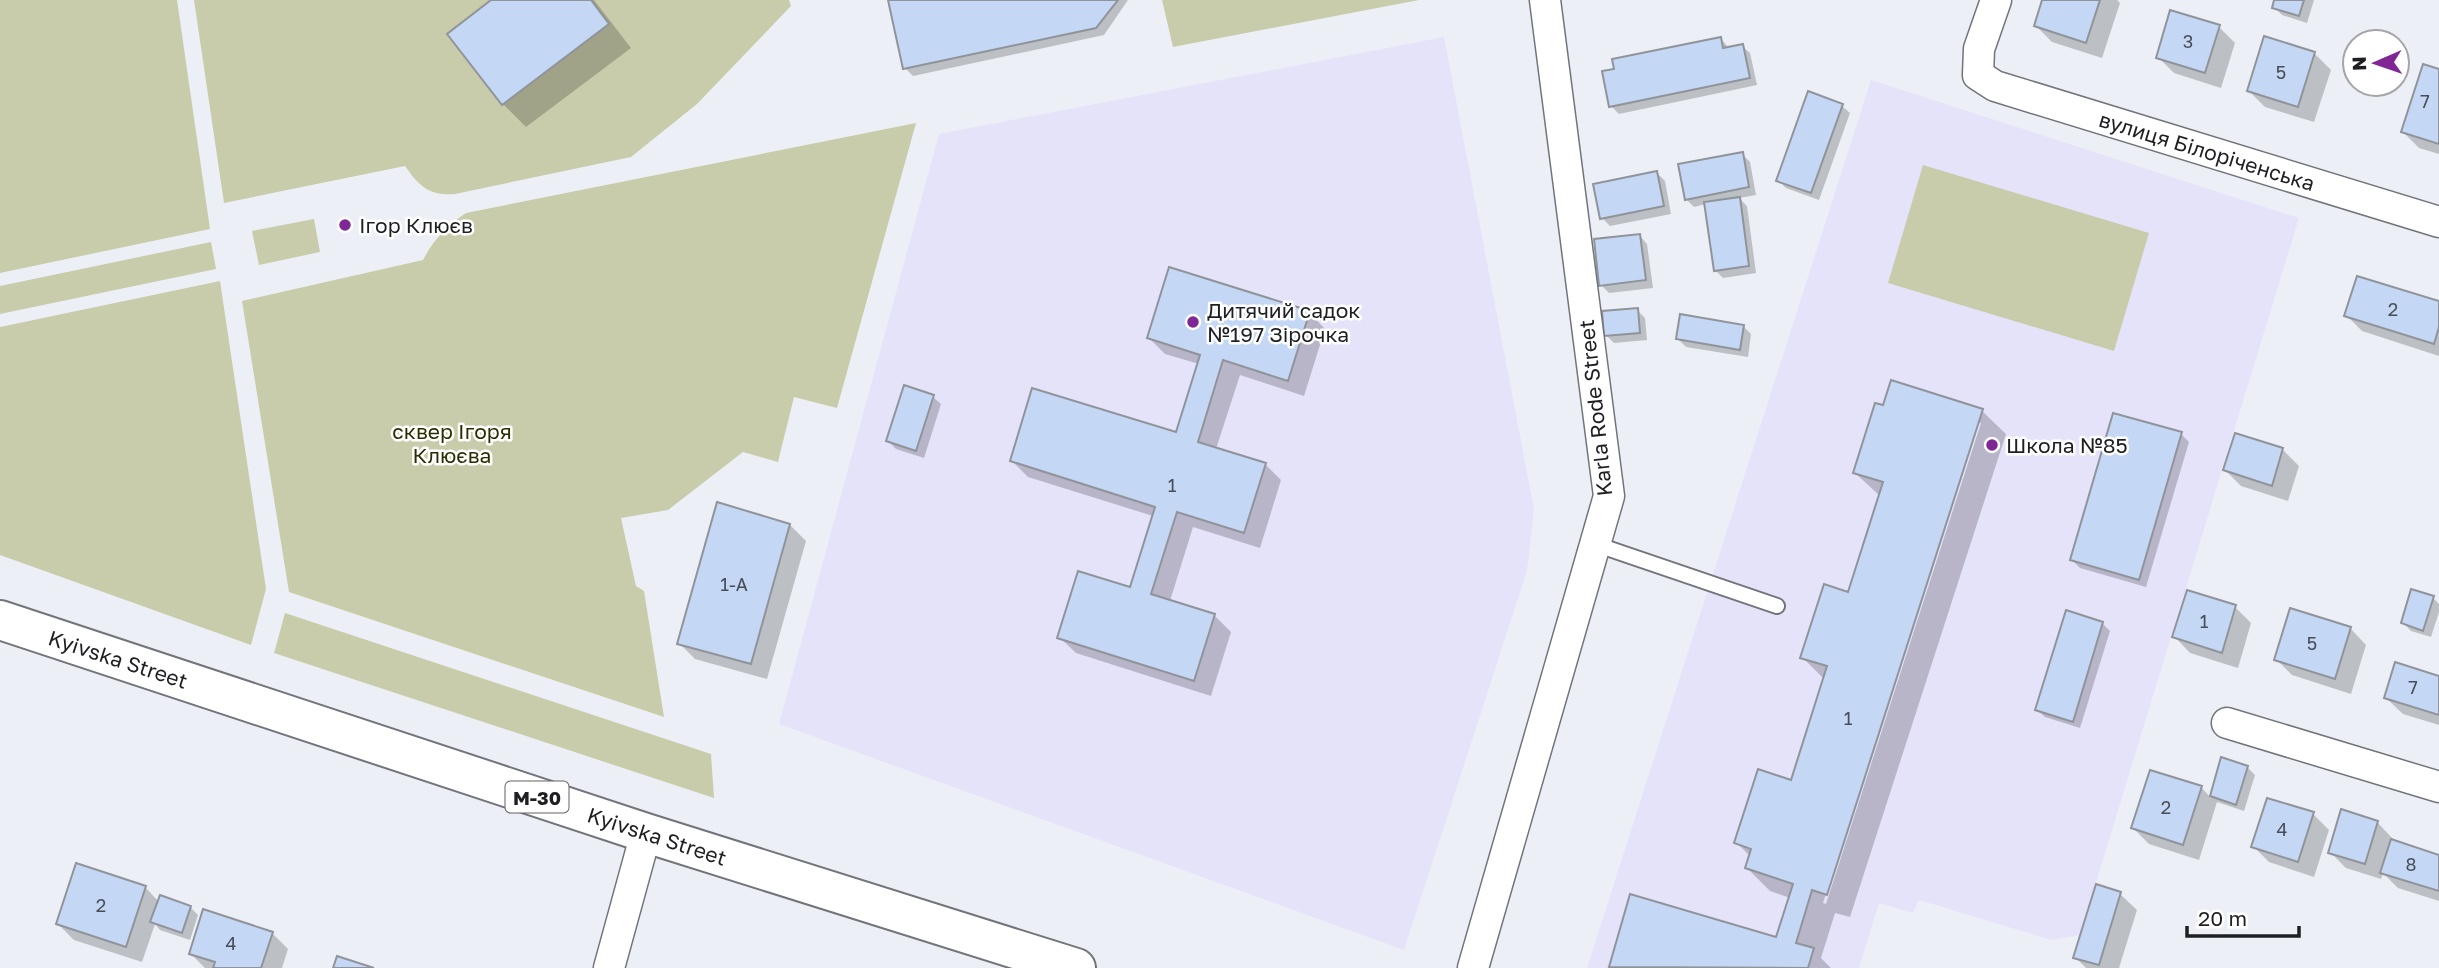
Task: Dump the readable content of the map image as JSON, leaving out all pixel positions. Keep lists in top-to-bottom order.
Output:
{
  "streets": {
    "highway": ["Kyivska Street", "М-30"],
    "street": ["вулиця Білоріченська", "Karla Rode Street"]
  },
  "parks": ["сквер Ігоря Клюєва"],
  "places": ["Ігор Клюєв", "Дитячий садок №197 Зірочка", "Школа №85"],
  "house_numbers": [
    "3",
    "5",
    "7",
    "2",
    "1",
    "1-А",
    "1",
    "5",
    "7",
    "1",
    "2",
    "4",
    "8",
    "2",
    "4"
  ],
  "scale_bar": "20 m",
  "north": "left"
}
